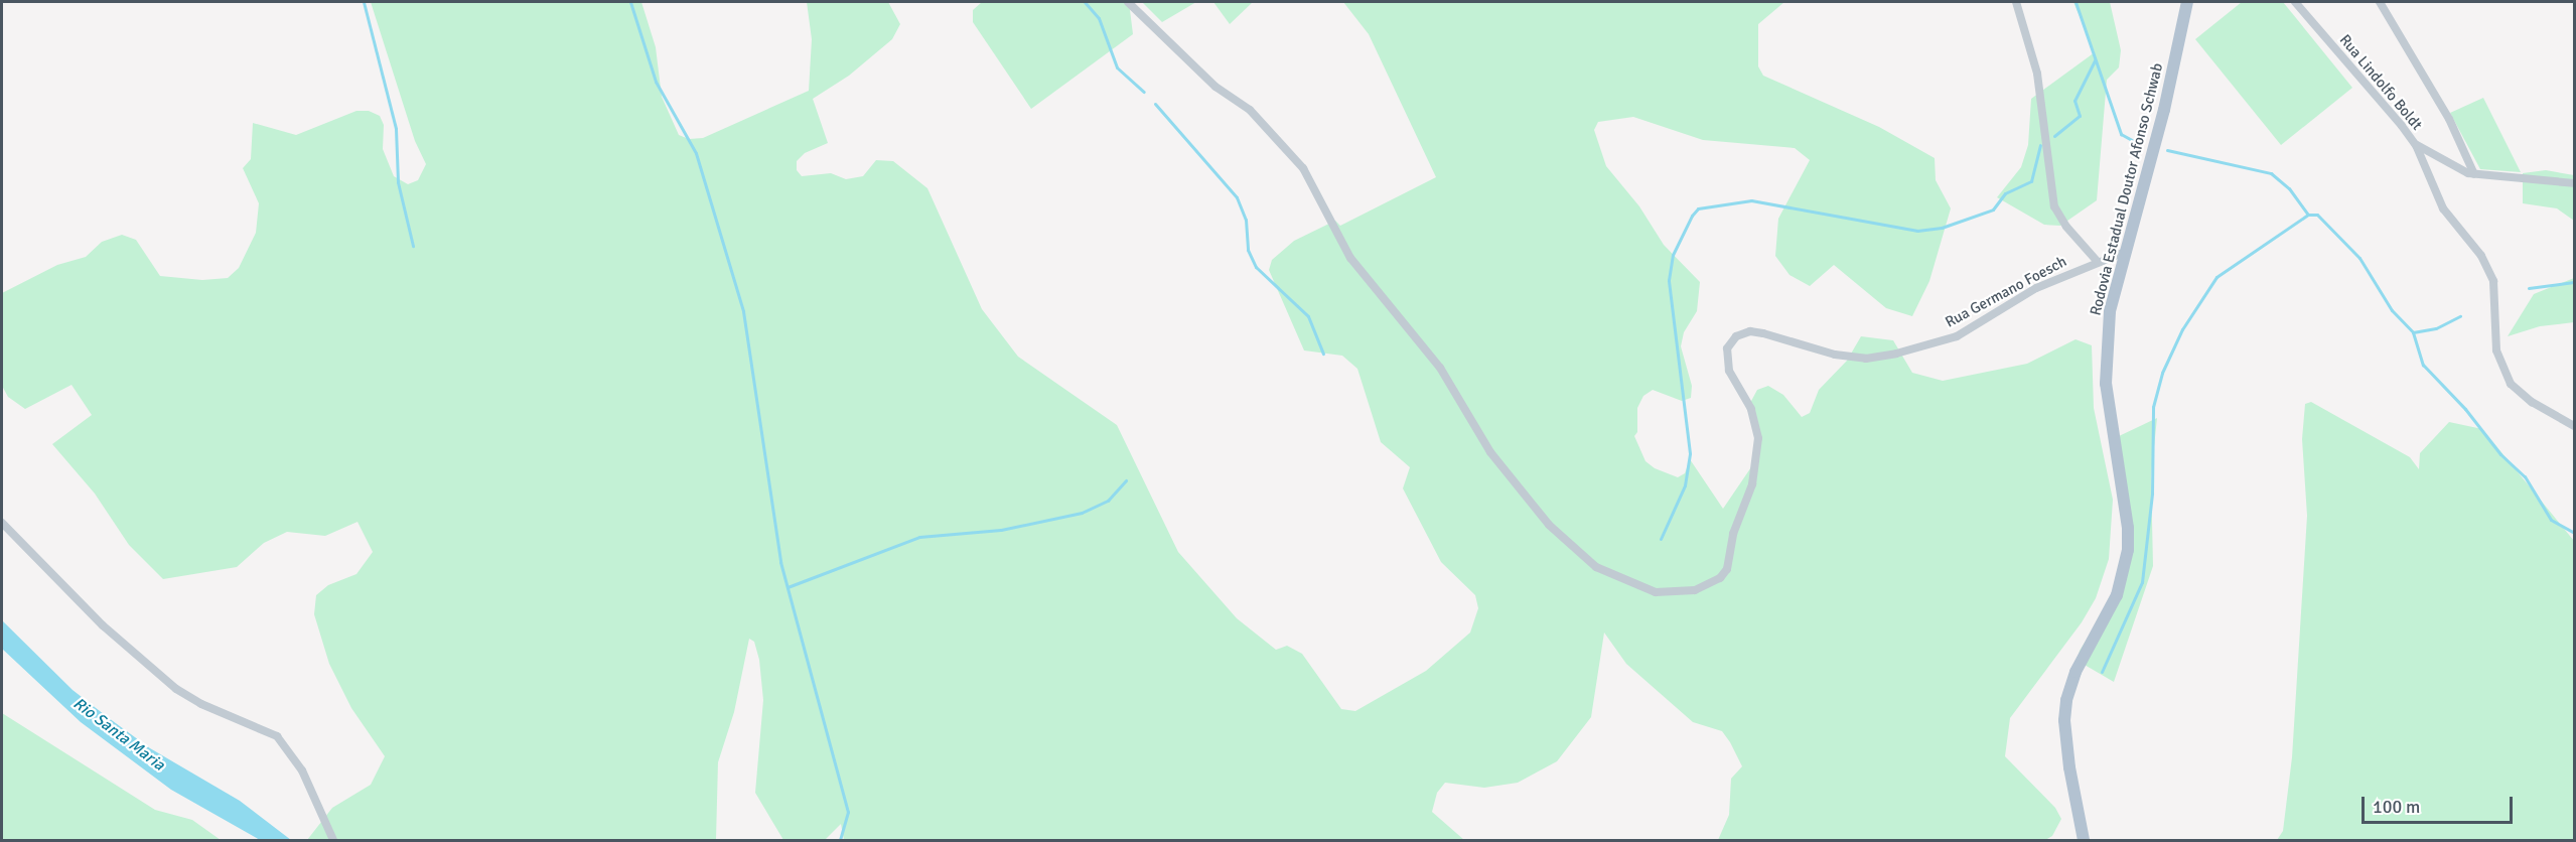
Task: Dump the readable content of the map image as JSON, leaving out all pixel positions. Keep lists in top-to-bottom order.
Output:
{
  "streets": {
    "main road": ["Rodovia Estadual Doutor Afonso Schwab"],
    "street": ["Rua Lindolfo Boldt", "Rua Germano Foesch"]
  },
  "crossings": [
    ["Rodovia Estadual Doutor Afonso Schwab", "Rua Germano Foesch"]
  ],
  "water": ["Rio Santa Maria"],
  "scale_bar": "100 m"
}
